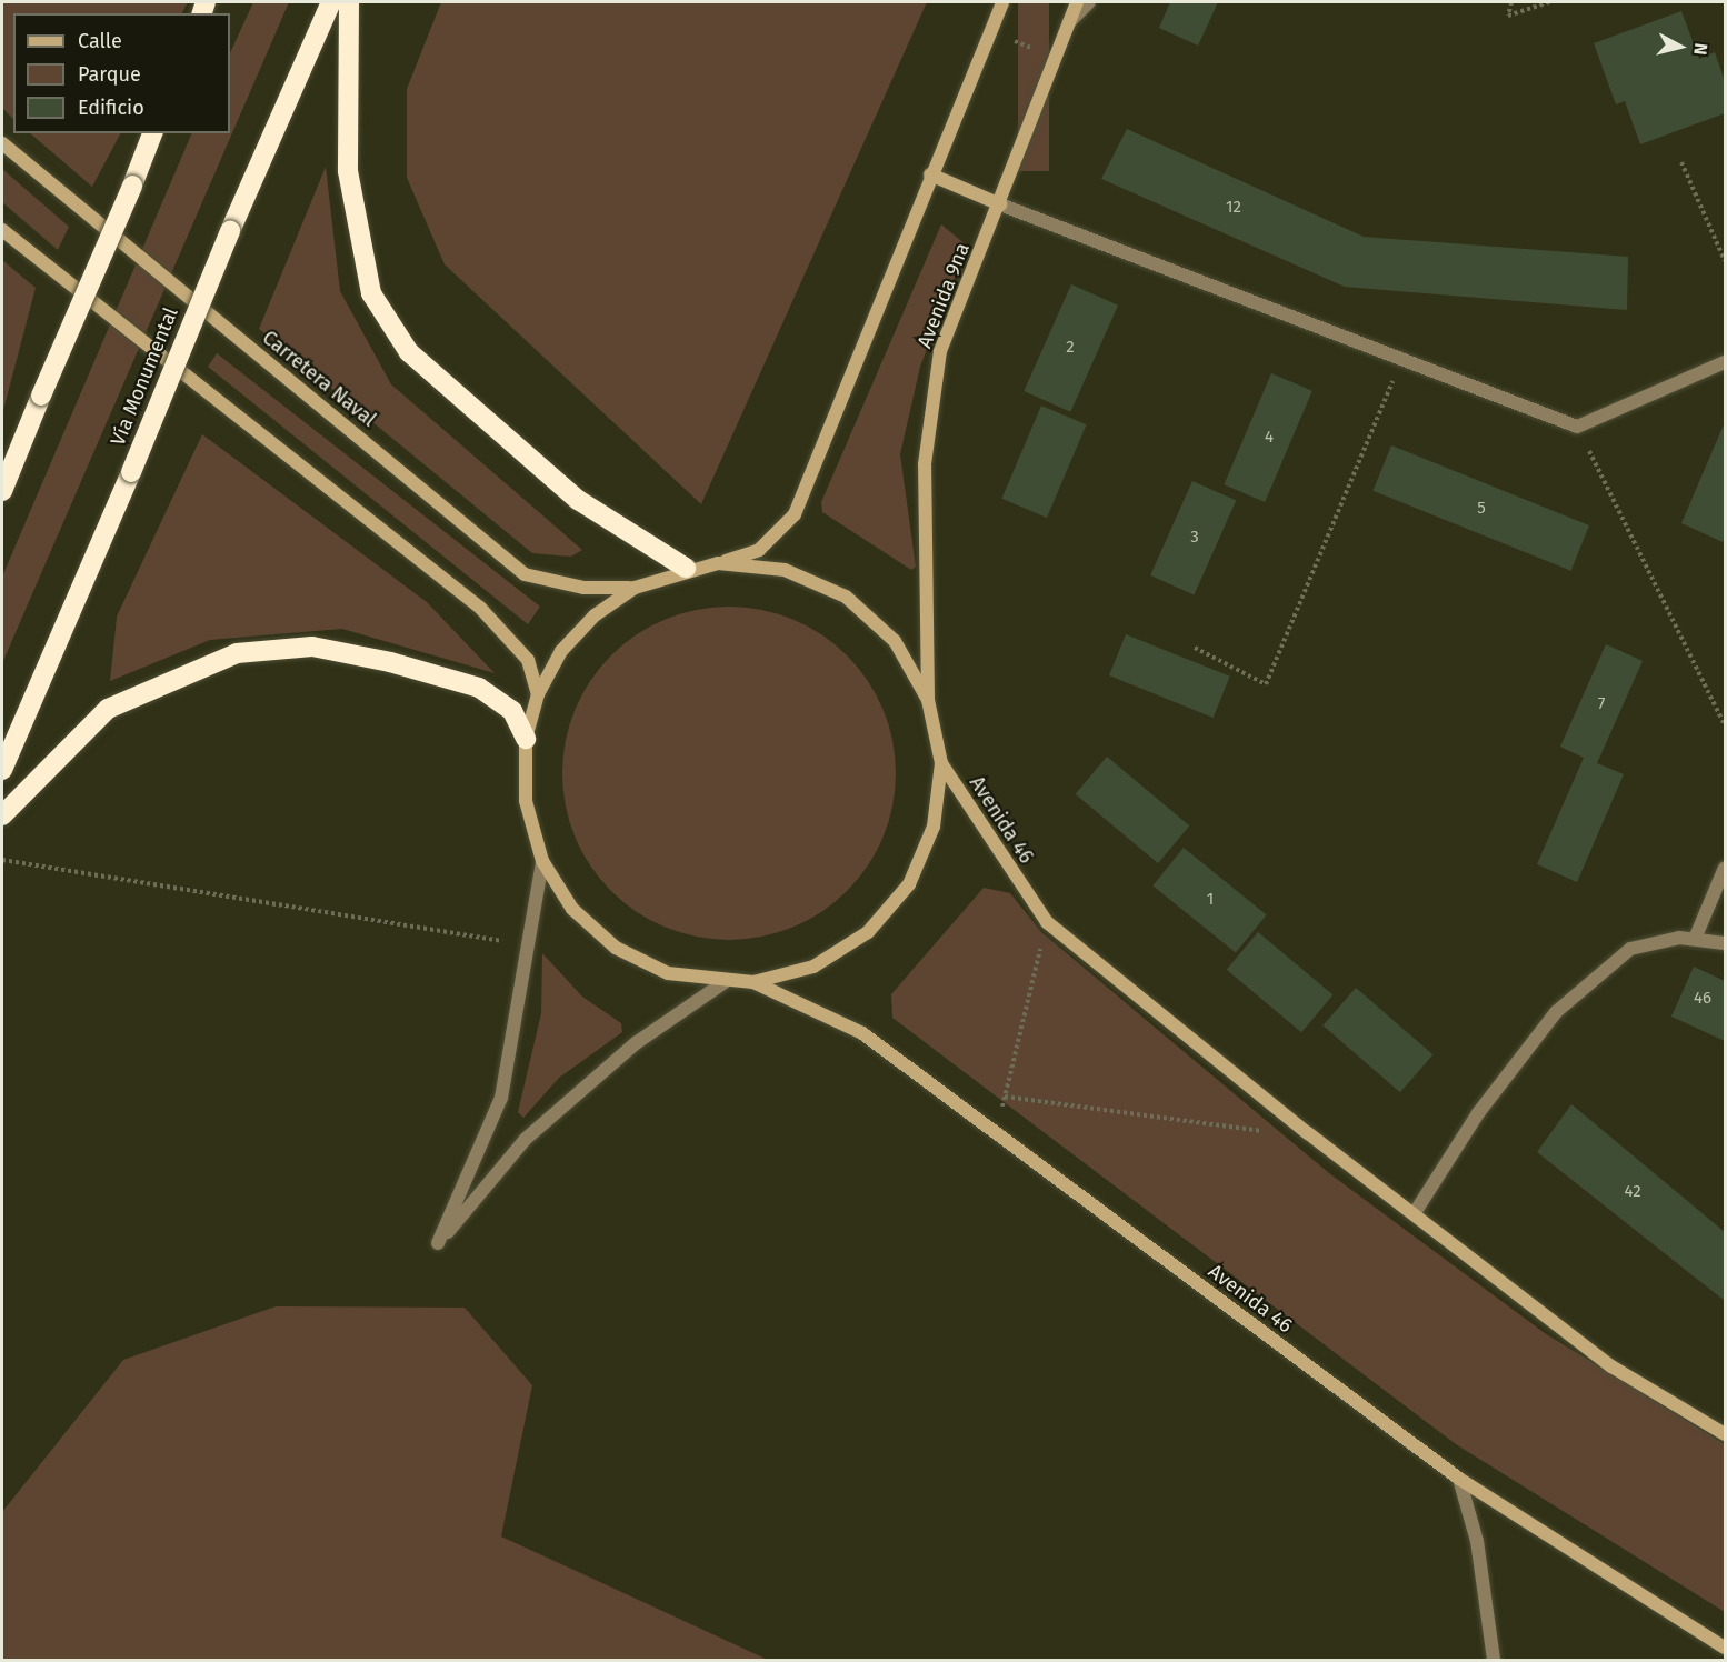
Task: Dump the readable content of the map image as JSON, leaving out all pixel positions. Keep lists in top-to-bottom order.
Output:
{
  "streets": {
    "highway": ["Vía Monumental"],
    "main road": ["Avenida 9na", "Carretera Naval", "Avenida 46"]
  },
  "house_numbers": [
    "12",
    "2",
    "4",
    "5",
    "3",
    "7",
    "1",
    "46",
    "42"
  ],
  "legend": ["Calle", "Parque", "Edificio"],
  "north": "right"
}
